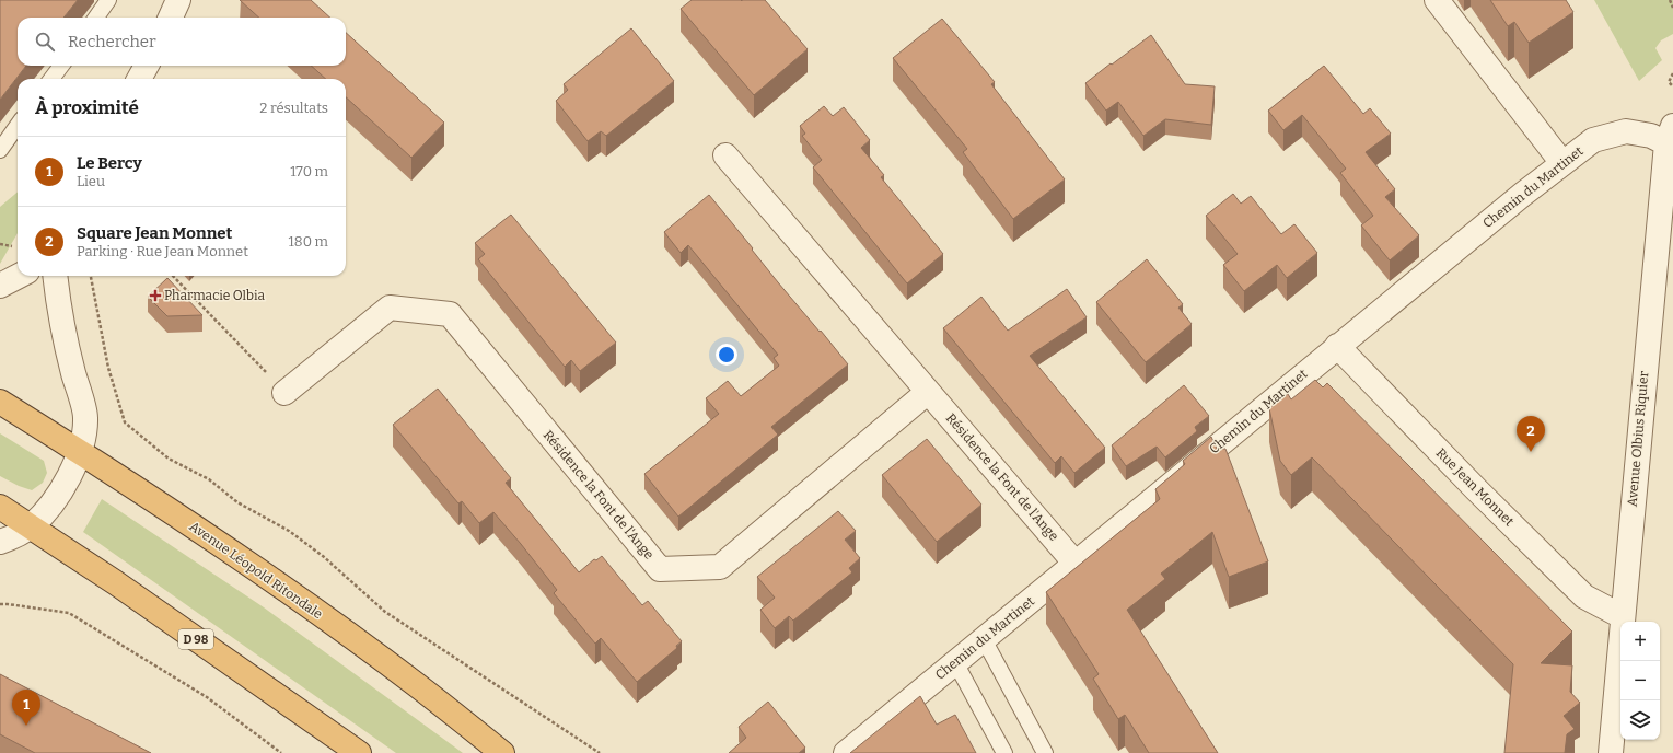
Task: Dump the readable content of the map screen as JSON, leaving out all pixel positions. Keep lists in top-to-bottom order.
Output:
{
  "streets": {
    "highway": ["Avenue Léopold Ritondale", "D 98"],
    "street": [
      "Chemin du Martinet",
      "Avenue Olbius Riquier",
      "Résidence la Font de l'Ange",
      "Rue Jean Monnet"
    ]
  },
  "crossings": [
    ["Chemin du Martinet", "Avenue Olbius Riquier"],
    ["Chemin du Martinet", "Résidence la Font de l'Ange"],
    ["Chemin du Martinet", "Rue Jean Monnet"],
    ["Avenue Olbius Riquier", "Rue Jean Monnet"]
  ],
  "places": {
    "health": ["Pharmacie Olbia"]
  },
  "page": {
    "search": "Rechercher",
    "heading": ["À proximité", "2 résultats"],
    "list": [
      {
        "mark": "1",
        "name": "Le Bercy",
        "note": "Lieu",
        "value": "170 m"
      },
      {
        "mark": "2",
        "name": "Square Jean Monnet",
        "note": "Parking · Rue Jean Monnet",
        "value": "180 m"
      }
    ],
    "pins": ["2", "1"],
    "map_buttons": ["+", "−"]
  }
}
